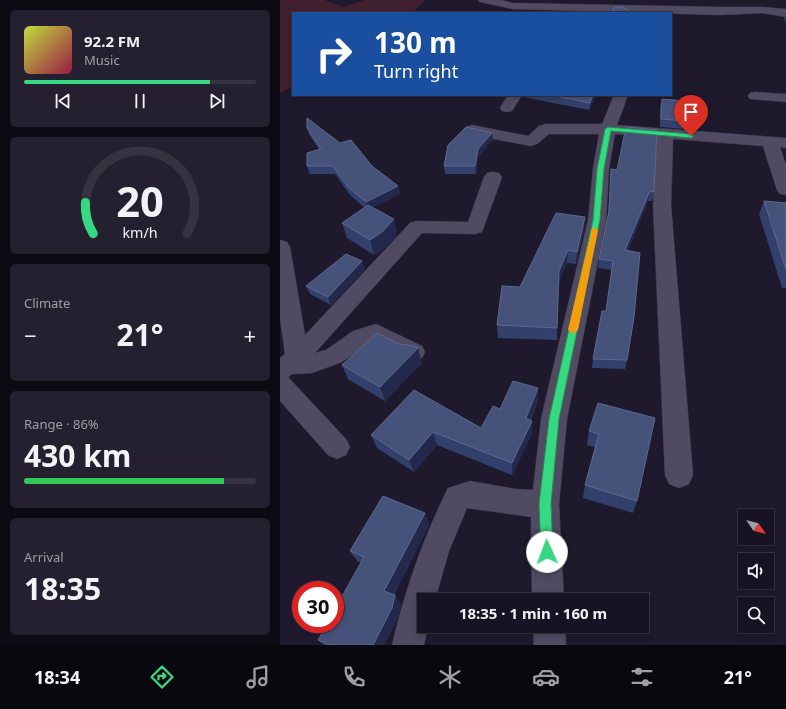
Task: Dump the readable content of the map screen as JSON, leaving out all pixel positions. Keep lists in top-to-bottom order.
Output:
{
  "north": "bottom right",
  "page": {
    "turn": ["130 m", "Turn right"],
    "song": ["92.2 FM", "Music"],
    "tile": [
      "Climate",
      ["Range · 86%", "430 km"],
      ["Arrival", "18:35"]
    ],
    "heat": ["−", "21°", "+"],
    "limit": "30",
    "trip": "18:35 · 1 min · 160 m",
    "tabs": ["18:34", "21°"],
    "gauge": ["20", "km/h"]
  }
}
